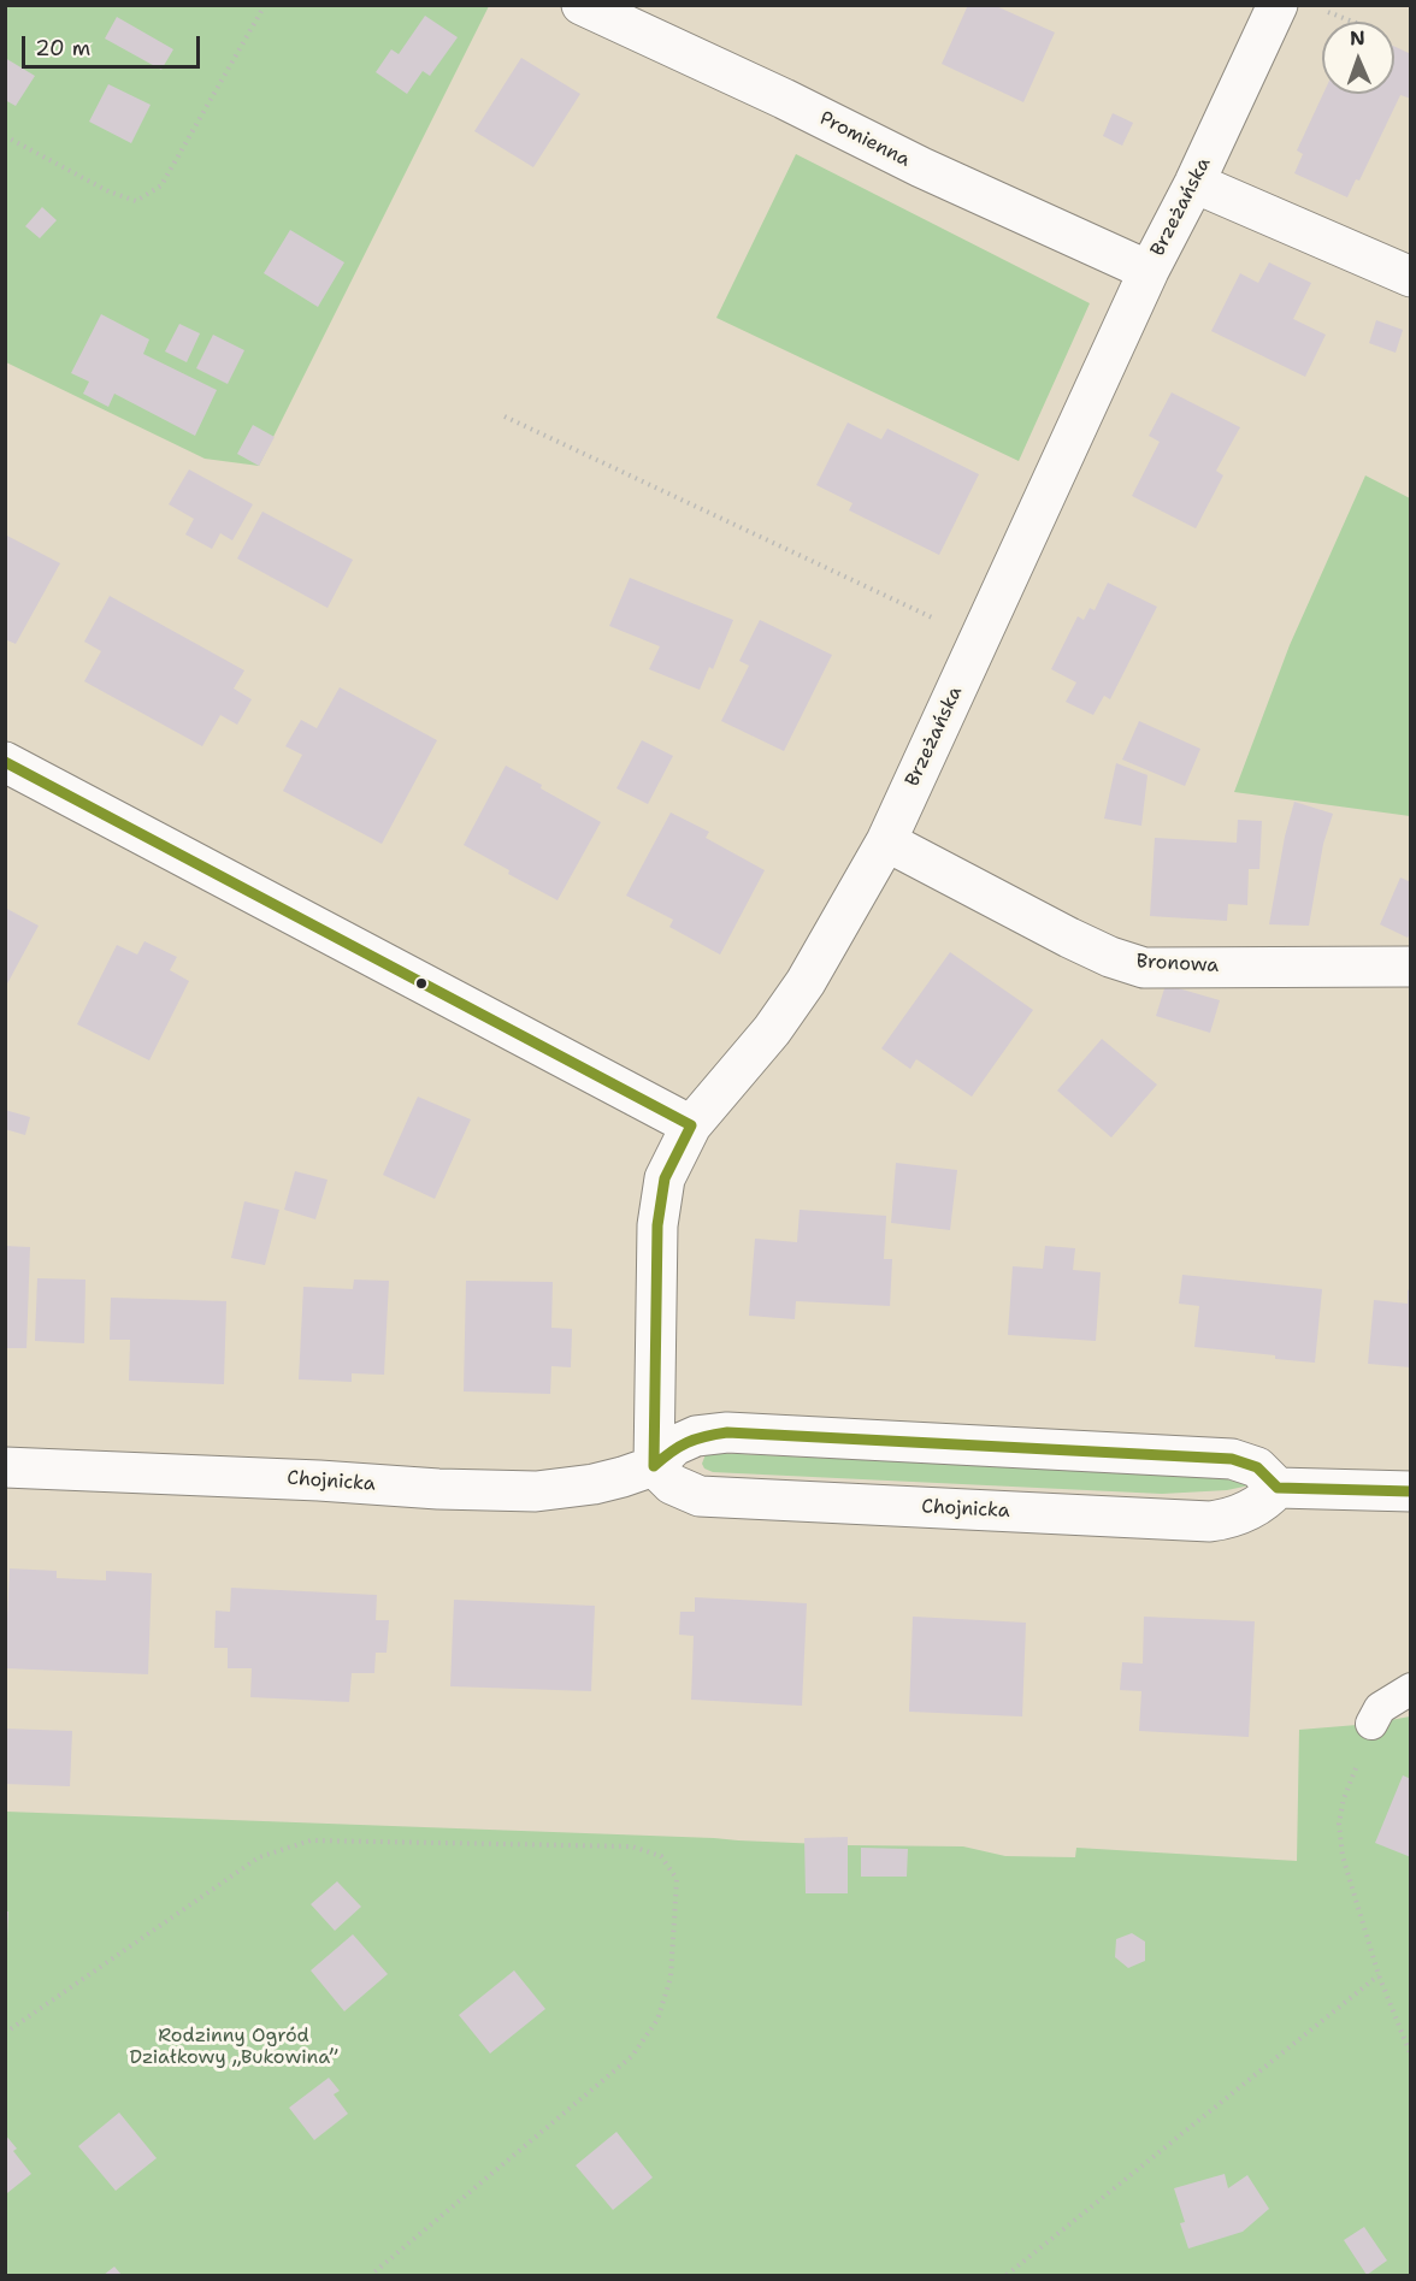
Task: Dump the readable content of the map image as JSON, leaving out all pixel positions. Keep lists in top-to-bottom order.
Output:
{
  "streets": {
    "street": [
      "Promienna",
      "Brzeżańska",
      "Bronowa",
      "Chojnicka"
    ]
  },
  "crossings": [
    ["Promienna", "Brzeżańska"],
    ["Brzeżańska", "Bronowa"],
    ["Brzeżańska", "Chojnicka"]
  ],
  "parks": ["Rodzinny Ogród Działkowy „Bukowina”"],
  "scale_bar": "20 m",
  "north": "top"
}
